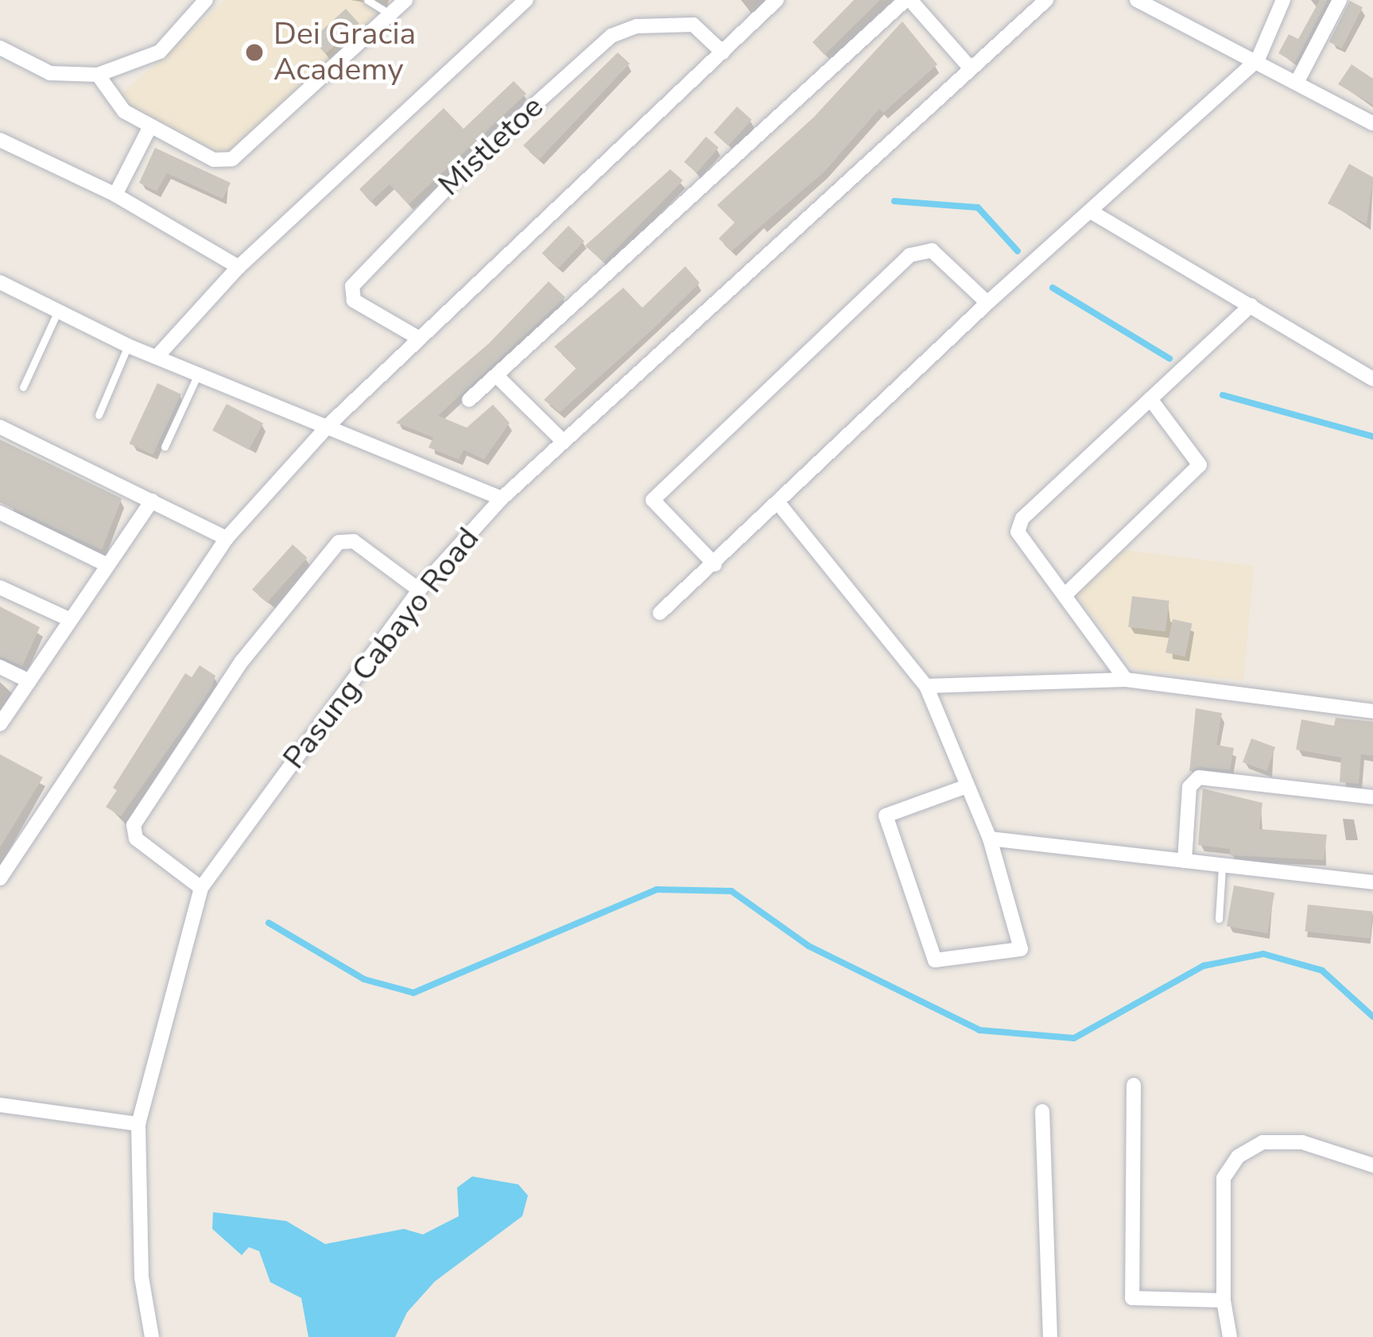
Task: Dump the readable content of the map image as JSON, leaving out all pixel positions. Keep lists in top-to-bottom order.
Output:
{
  "streets": {
    "street": ["Mistletoe", "Pasung Cabayo Road"]
  },
  "places": ["Dei Gracia Academy"]
}
